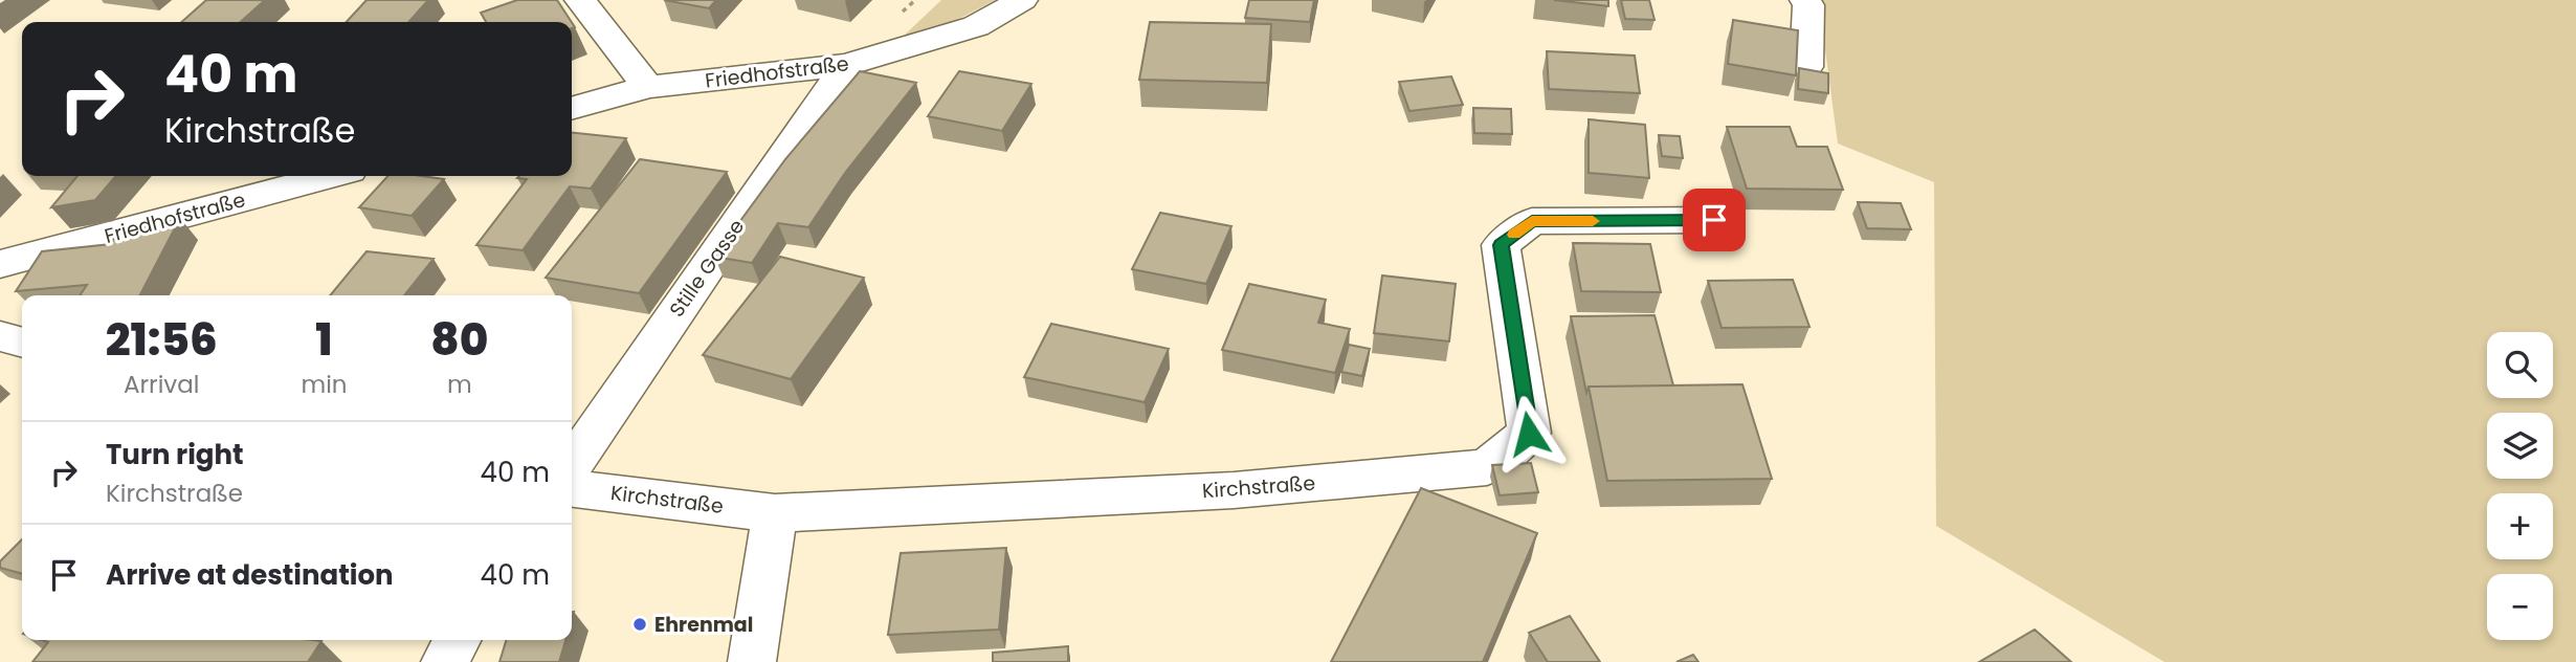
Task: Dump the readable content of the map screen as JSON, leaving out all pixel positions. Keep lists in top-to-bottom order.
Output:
{
  "streets": {
    "street": ["Friedhofstraße", "Stille Gasse", "Kirchstraße"]
  },
  "crossings": [
    ["Friedhofstraße", "Stille Gasse"]
  ],
  "places": ["Ehrenmal"],
  "page": {
    "turn": ["40 m", "Kirchstraße"],
    "eta": [
      "21:56",
      "Arrival",
      "1",
      "min",
      "80",
      "m"
    ],
    "map_buttons": ["+", "−"],
    "list": [
      {
        "name": "Turn right",
        "note": "Kirchstraße",
        "value": "40 m"
      },
      {
        "name": "Arrive at destination",
        "value": "40 m"
      }
    ]
  }
}
